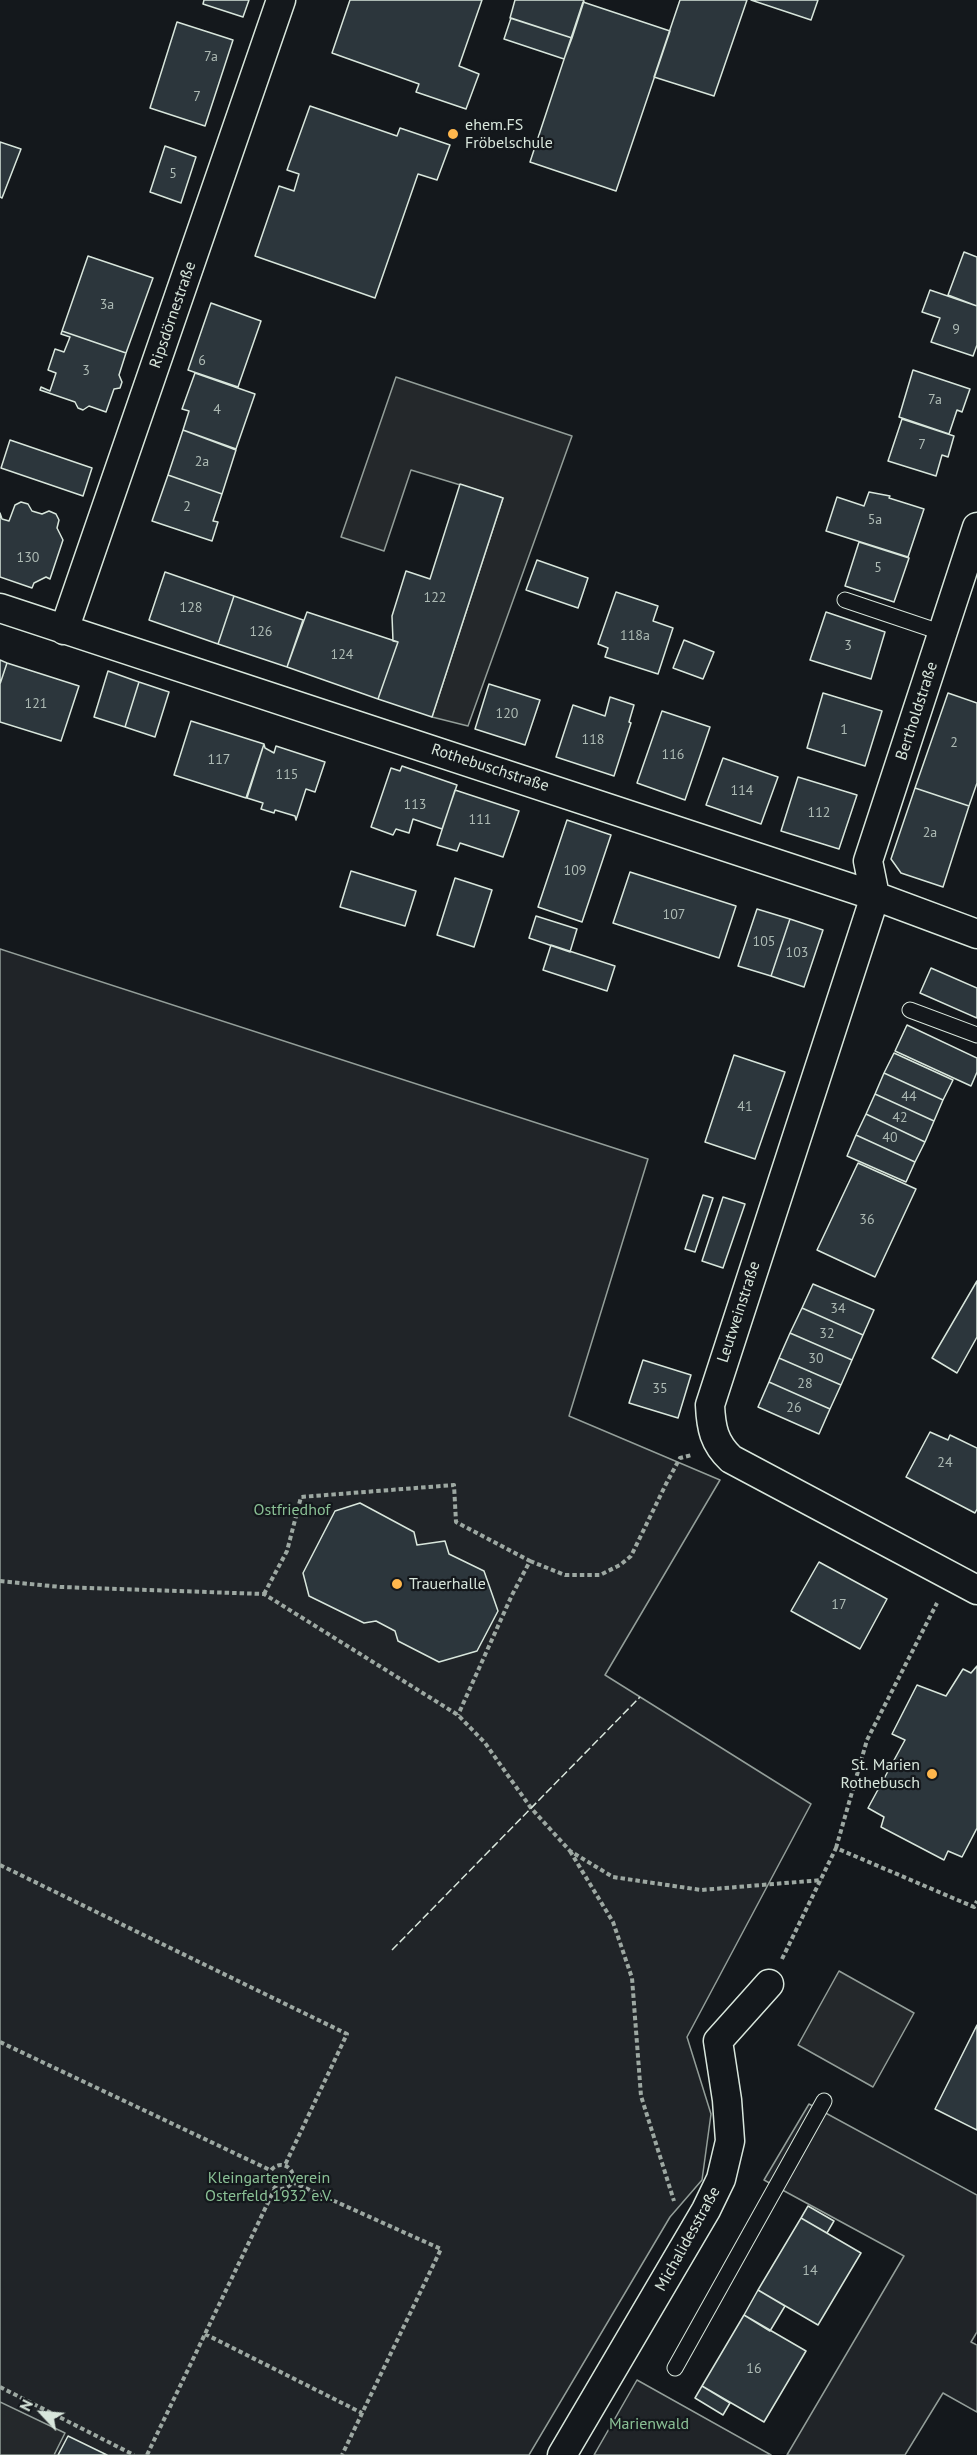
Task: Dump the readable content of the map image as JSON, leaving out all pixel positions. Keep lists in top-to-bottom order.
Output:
{
  "streets": {
    "street": [
      "Ripsdörnestraße",
      "Bertholdstraße",
      "Rothebuschstraße",
      "Leutweinstraße",
      "Michalidesstraße"
    ]
  },
  "crossings": [
    ["Ripsdörnestraße", "Rothebuschstraße"],
    ["Bertholdstraße", "Rothebuschstraße"],
    ["Bertholdstraße", "Leutweinstraße"],
    ["Rothebuschstraße", "Leutweinstraße"]
  ],
  "parks": ["Ostfriedhof", "Kleingartenverein Osterfeld 1932 e.V.", "Marienwald"],
  "places": ["ehem.FS Fröbelschule", "Trauerhalle", "St. Marien Rothebusch"],
  "house_numbers": [
    "7a",
    "7",
    "5",
    "3a",
    "9",
    "6",
    "3",
    "7a",
    "4",
    "7",
    "2a",
    "2",
    "5a",
    "130",
    "5",
    "122",
    "128",
    "126",
    "118a",
    "3",
    "124",
    "121",
    "120",
    "1",
    "118",
    "2",
    "116",
    "117",
    "115",
    "114",
    "113",
    "112",
    "111",
    "2a",
    "109",
    "107",
    "105",
    "103",
    "44",
    "41",
    "42",
    "40",
    "36",
    "34",
    "32",
    "30",
    "28",
    "35",
    "26",
    "24",
    "17",
    "14",
    "16"
  ],
  "north": "top left"
}
